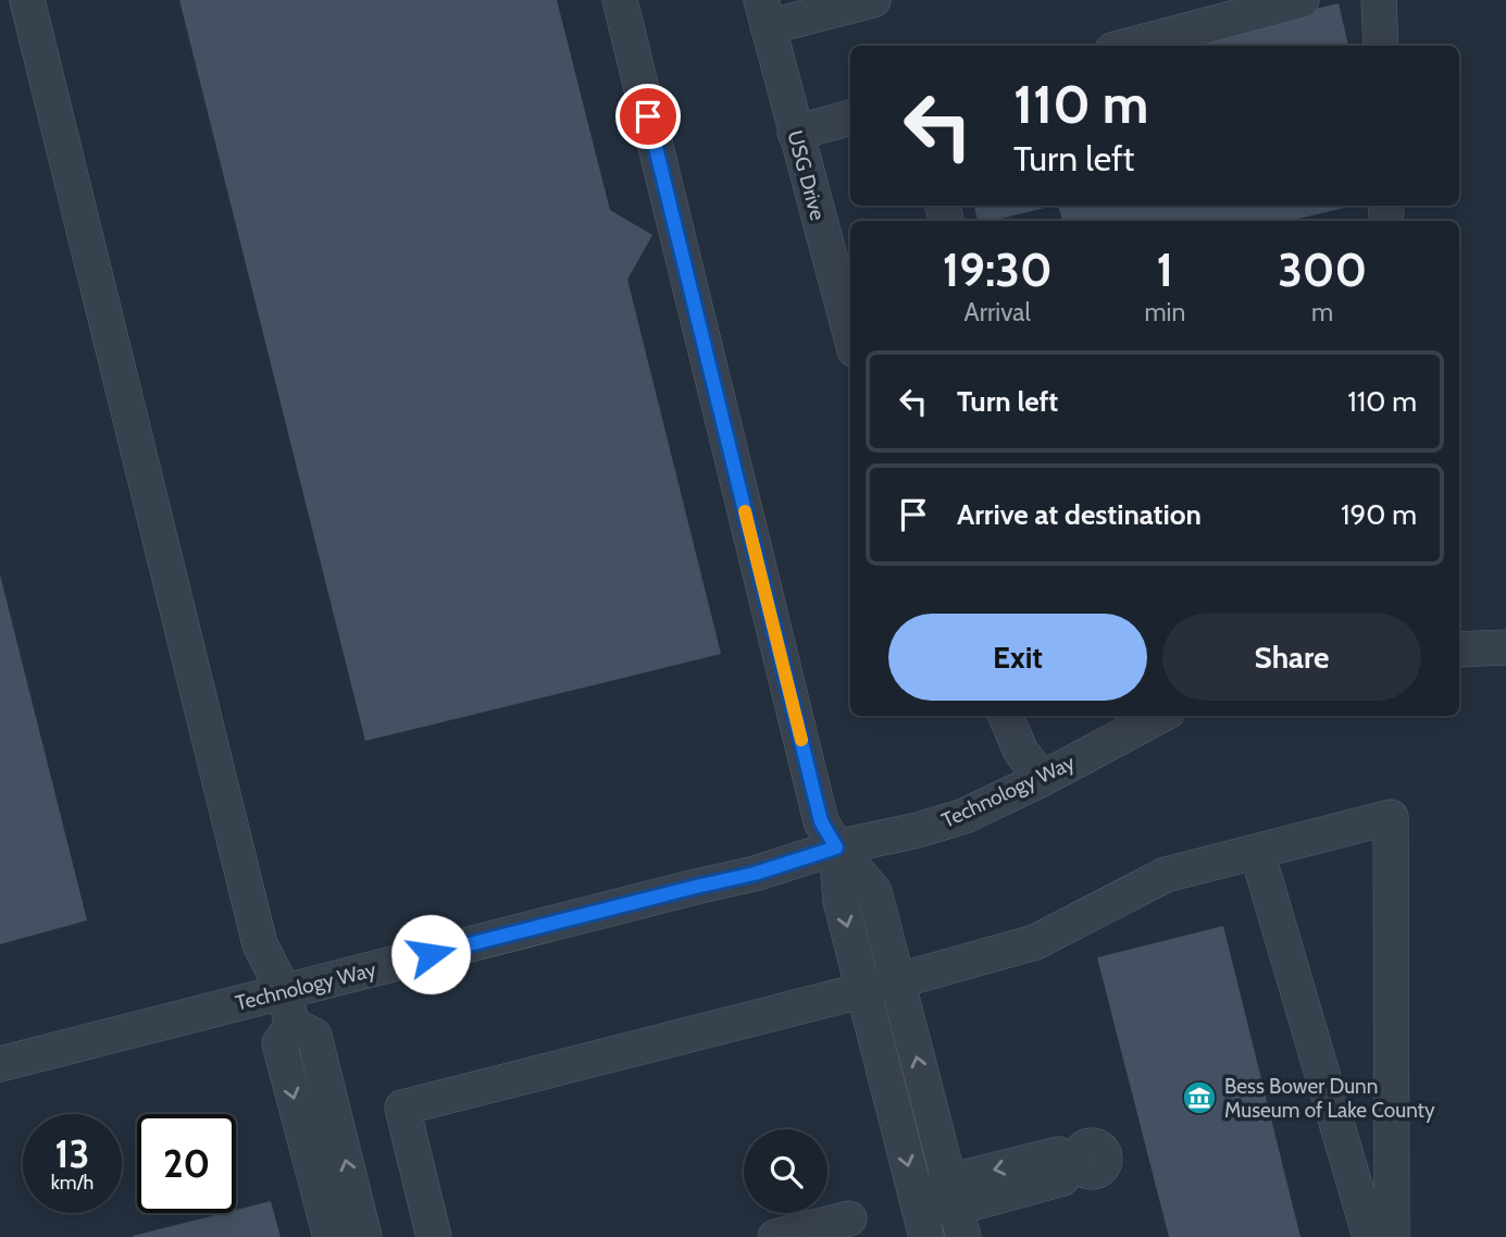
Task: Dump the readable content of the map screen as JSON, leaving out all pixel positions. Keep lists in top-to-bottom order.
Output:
{
  "streets": {
    "lane": ["USG Drive", "Technology Way"]
  },
  "places": {
    "museum": ["Bess Bower Dunn Museum of Lake County"]
  },
  "page": {
    "turn": ["110 m", "Turn left"],
    "eta": [
      "19:30",
      "Arrival",
      "1",
      "min",
      "300",
      "m"
    ],
    "list": [
      {
        "name": "Turn left",
        "value": "110 m"
      },
      {
        "name": "Arrive at destination",
        "value": "190 m"
      }
    ],
    "buttons": ["Exit", "Share"],
    "speed": "13 km/h",
    "limit": "20"
  }
}
